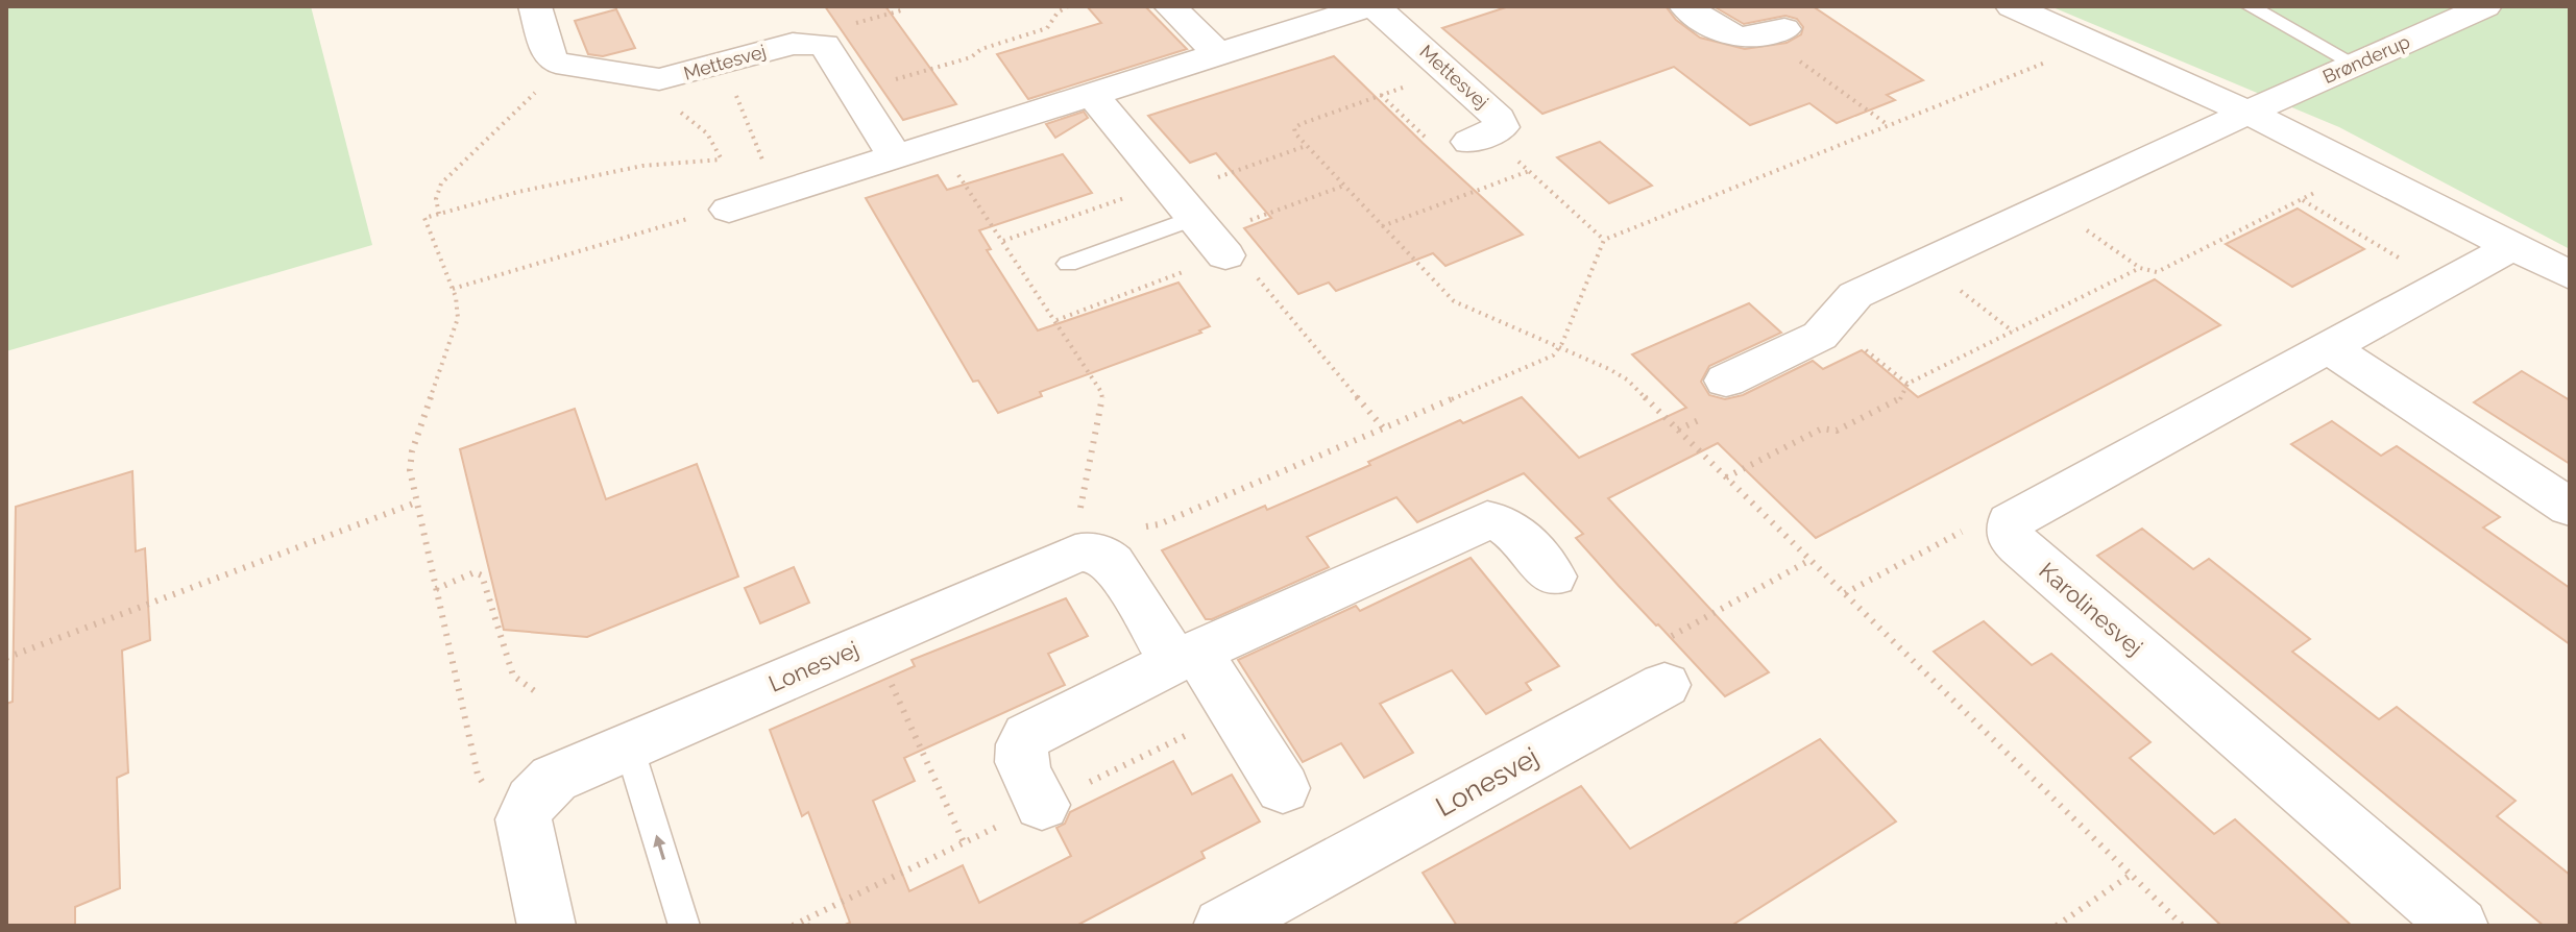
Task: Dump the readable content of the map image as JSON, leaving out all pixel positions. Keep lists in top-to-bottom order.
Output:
{
  "streets": {
    "street": [
      "Brønderup",
      "Mettesvej",
      "Karolinesvej",
      "Lonesvej"
    ]
  }
}
